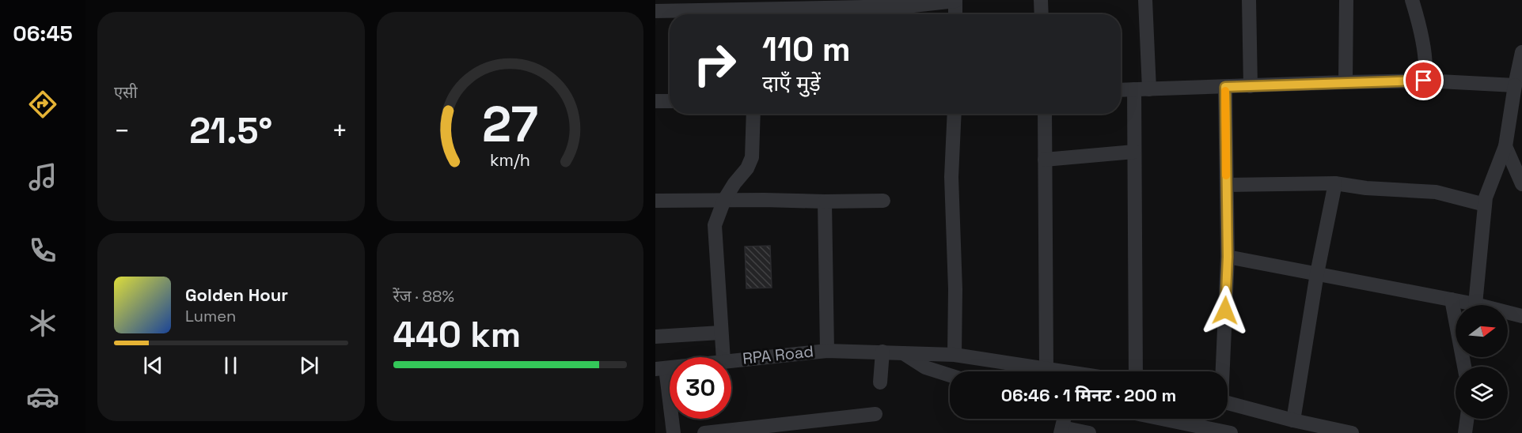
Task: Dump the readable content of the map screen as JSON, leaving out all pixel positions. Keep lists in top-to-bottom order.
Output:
{
  "streets": {
    "street": ["RPA Road"]
  },
  "north": "right",
  "page": {
    "tabs": "06:45",
    "tile": [
      "एसी",
      ["रेंज · 88%", "440 km"]
    ],
    "turn": ["110 m", "दाएँ मुड़ें"],
    "heat": ["−", "21.5°", "+"],
    "song": ["Golden Hour", "Lumen"],
    "limit": "30",
    "trip": "06:46 · 1 मिनट · 200 m",
    "gauge": ["27", "km/h"]
  }
}
